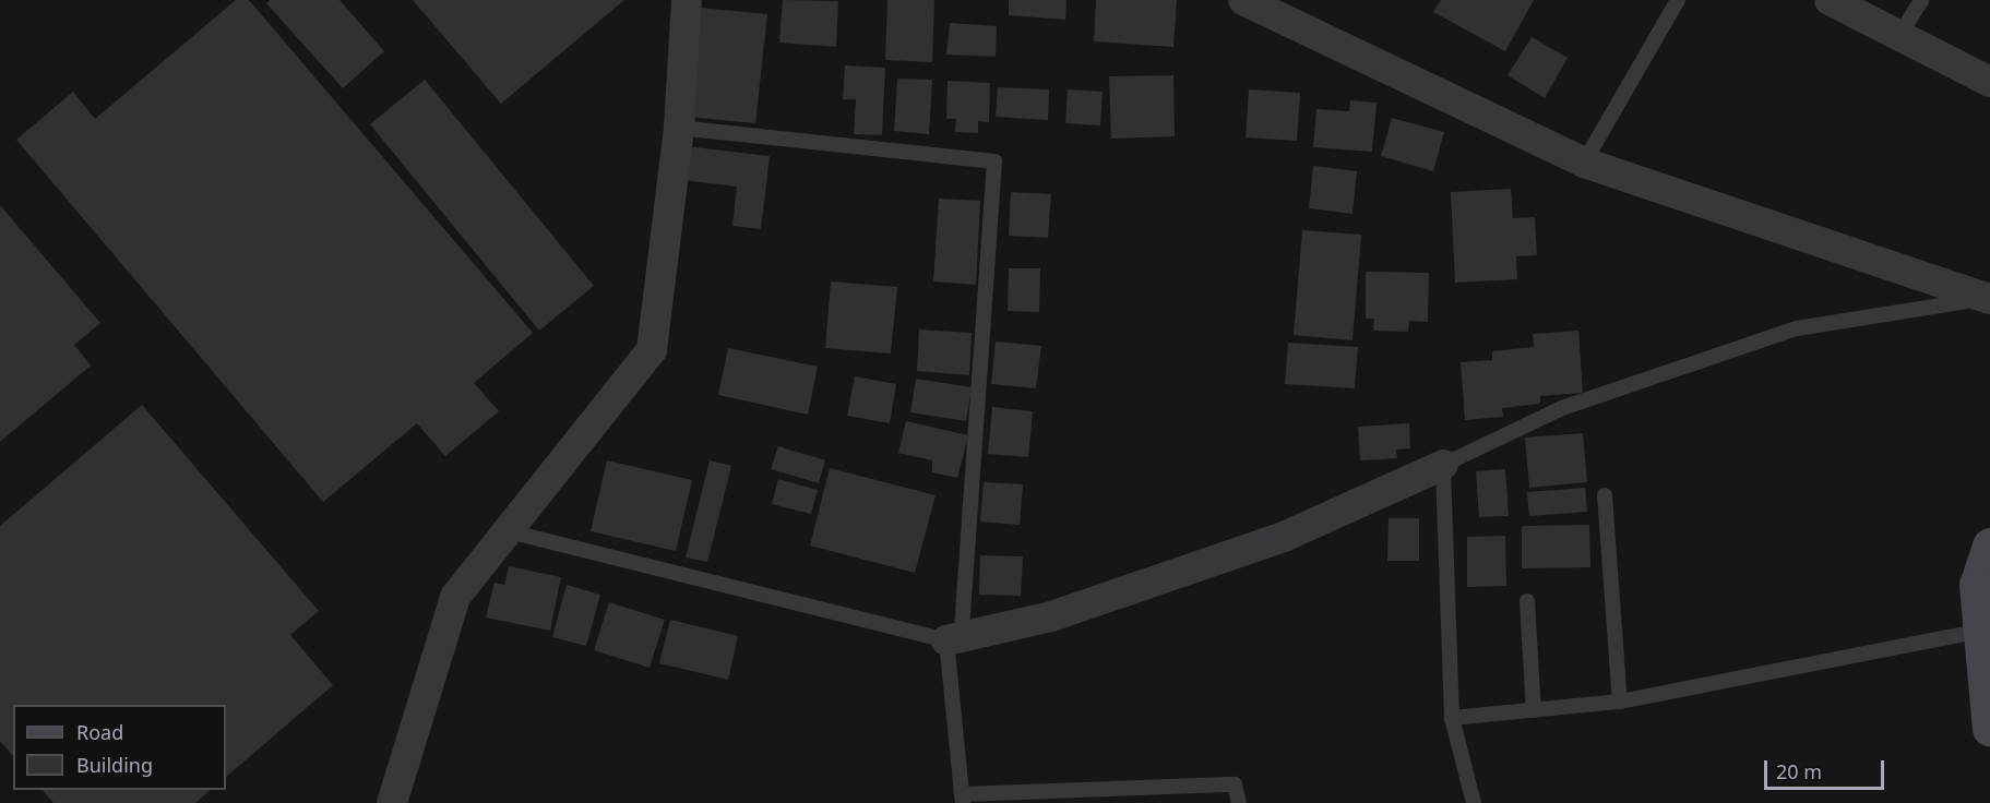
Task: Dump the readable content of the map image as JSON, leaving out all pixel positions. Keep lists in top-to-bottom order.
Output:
{
  "legend": ["Road", "Building"],
  "scale_bar": "20 m"
}
